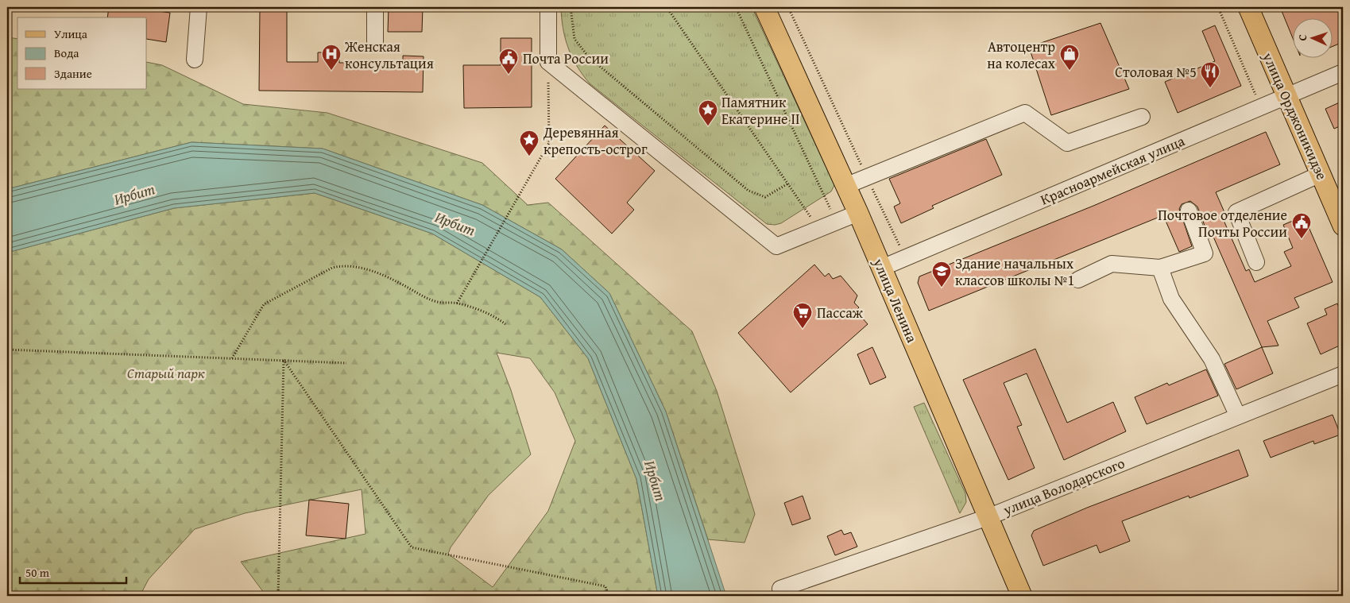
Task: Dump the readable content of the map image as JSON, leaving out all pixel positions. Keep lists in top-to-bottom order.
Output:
{
  "streets": {
    "main road": ["улица Орджоникидзе", "улица Ленина"],
    "street": ["Красноармейская улица", "улица Володарского"]
  },
  "crossings": [
    ["улица Орджоникидзе", "Красноармейская улица"],
    ["Красноармейская улица", "улица Ленина"],
    ["улица Ленина", "улица Володарского"]
  ],
  "water": ["Ирбит"],
  "parks": ["Старый парк"],
  "places": {
    "hospital": ["Женская консультация"],
    "shop": ["Автоцентр на колесах"],
    "public building": ["Почта России", "Почтовое отделение Почты России"],
    "restaurant": ["Столовая №5"],
    "place": ["Памятник Екатерине II", "Деревянная крепость-острог"],
    "school or university": ["Здание начальных классов школы №1"],
    "supermarket": ["Пассаж"]
  },
  "legend": ["Улица", "Вода", "Здание"],
  "scale_bar": "50 m",
  "north": "left"
}
